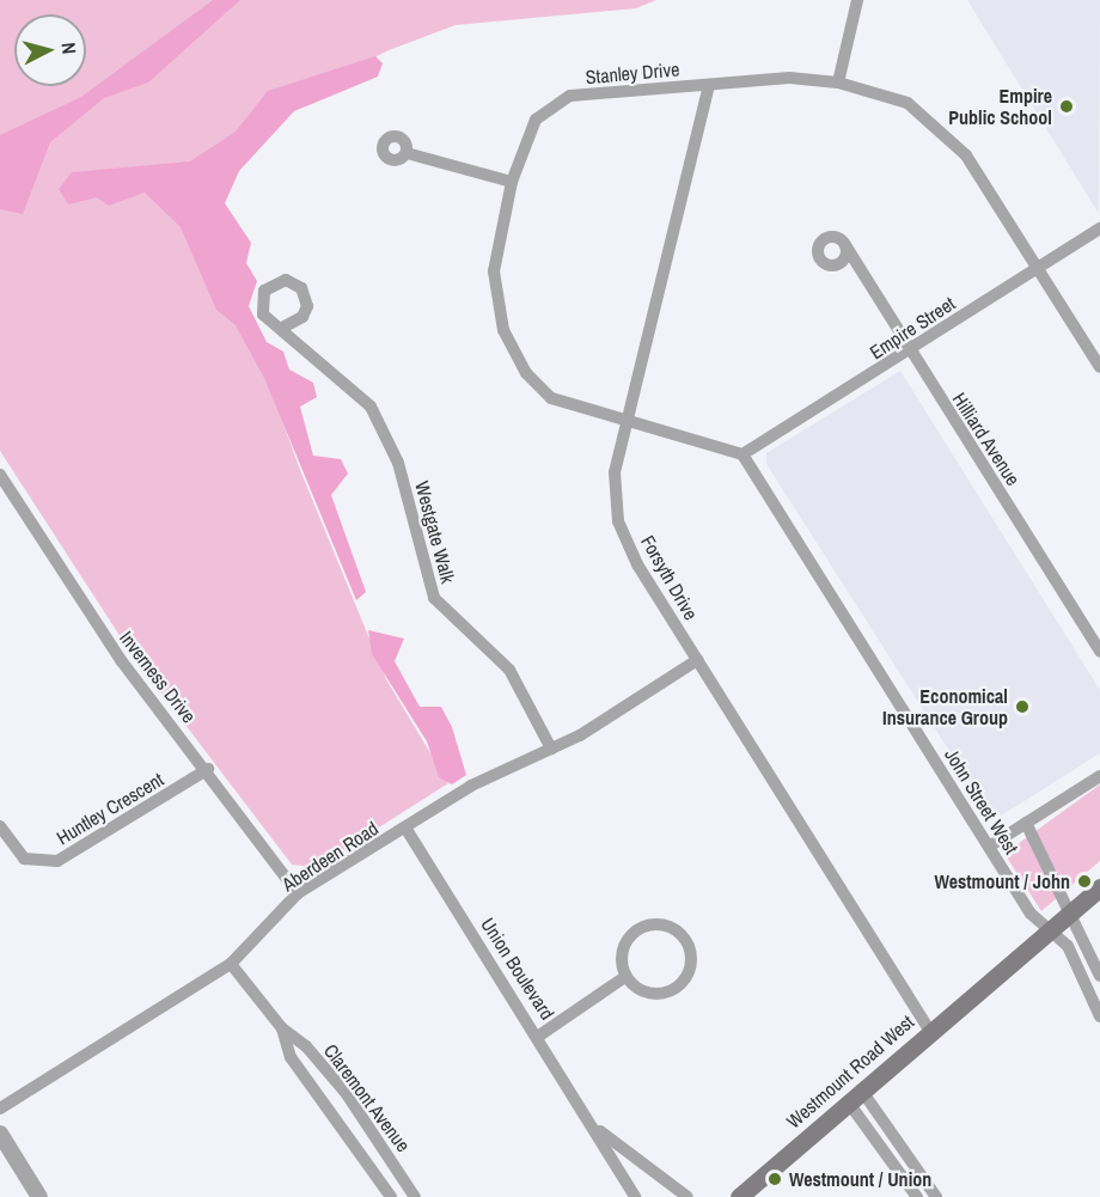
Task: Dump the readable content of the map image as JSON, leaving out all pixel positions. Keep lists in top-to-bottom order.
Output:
{
  "streets": {
    "main road": ["Westmount Road West"],
    "street": [
      "Stanley Drive",
      "Empire Street",
      "Hilliard Avenue",
      "Westgate Walk",
      "Forsyth Drive",
      "Inverness Drive",
      "John Street West",
      "Huntley Crescent",
      "Aberdeen Road",
      "Union Boulevard",
      "Claremont Avenue"
    ]
  },
  "crossings": [
    ["Stanley Drive", "Empire Street"],
    ["Stanley Drive", "Forsyth Drive"],
    ["Stanley Drive", "John Street West"],
    ["Empire Street", "Hilliard Avenue"],
    ["Empire Street", "John Street West"],
    ["Westgate Walk", "Aberdeen Road"],
    ["Forsyth Drive", "Aberdeen Road"],
    ["Forsyth Drive", "Westmount Road West"],
    ["Inverness Drive", "Huntley Crescent"],
    ["Inverness Drive", "Aberdeen Road"],
    ["John Street West", "Westmount Road West"],
    ["Aberdeen Road", "Union Boulevard"],
    ["Aberdeen Road", "Claremont Avenue"]
  ],
  "places": [
    "Empire Public School",
    "Economical Insurance Group",
    "Westmount / John",
    "Westmount / Union"
  ],
  "north": "right"
}
